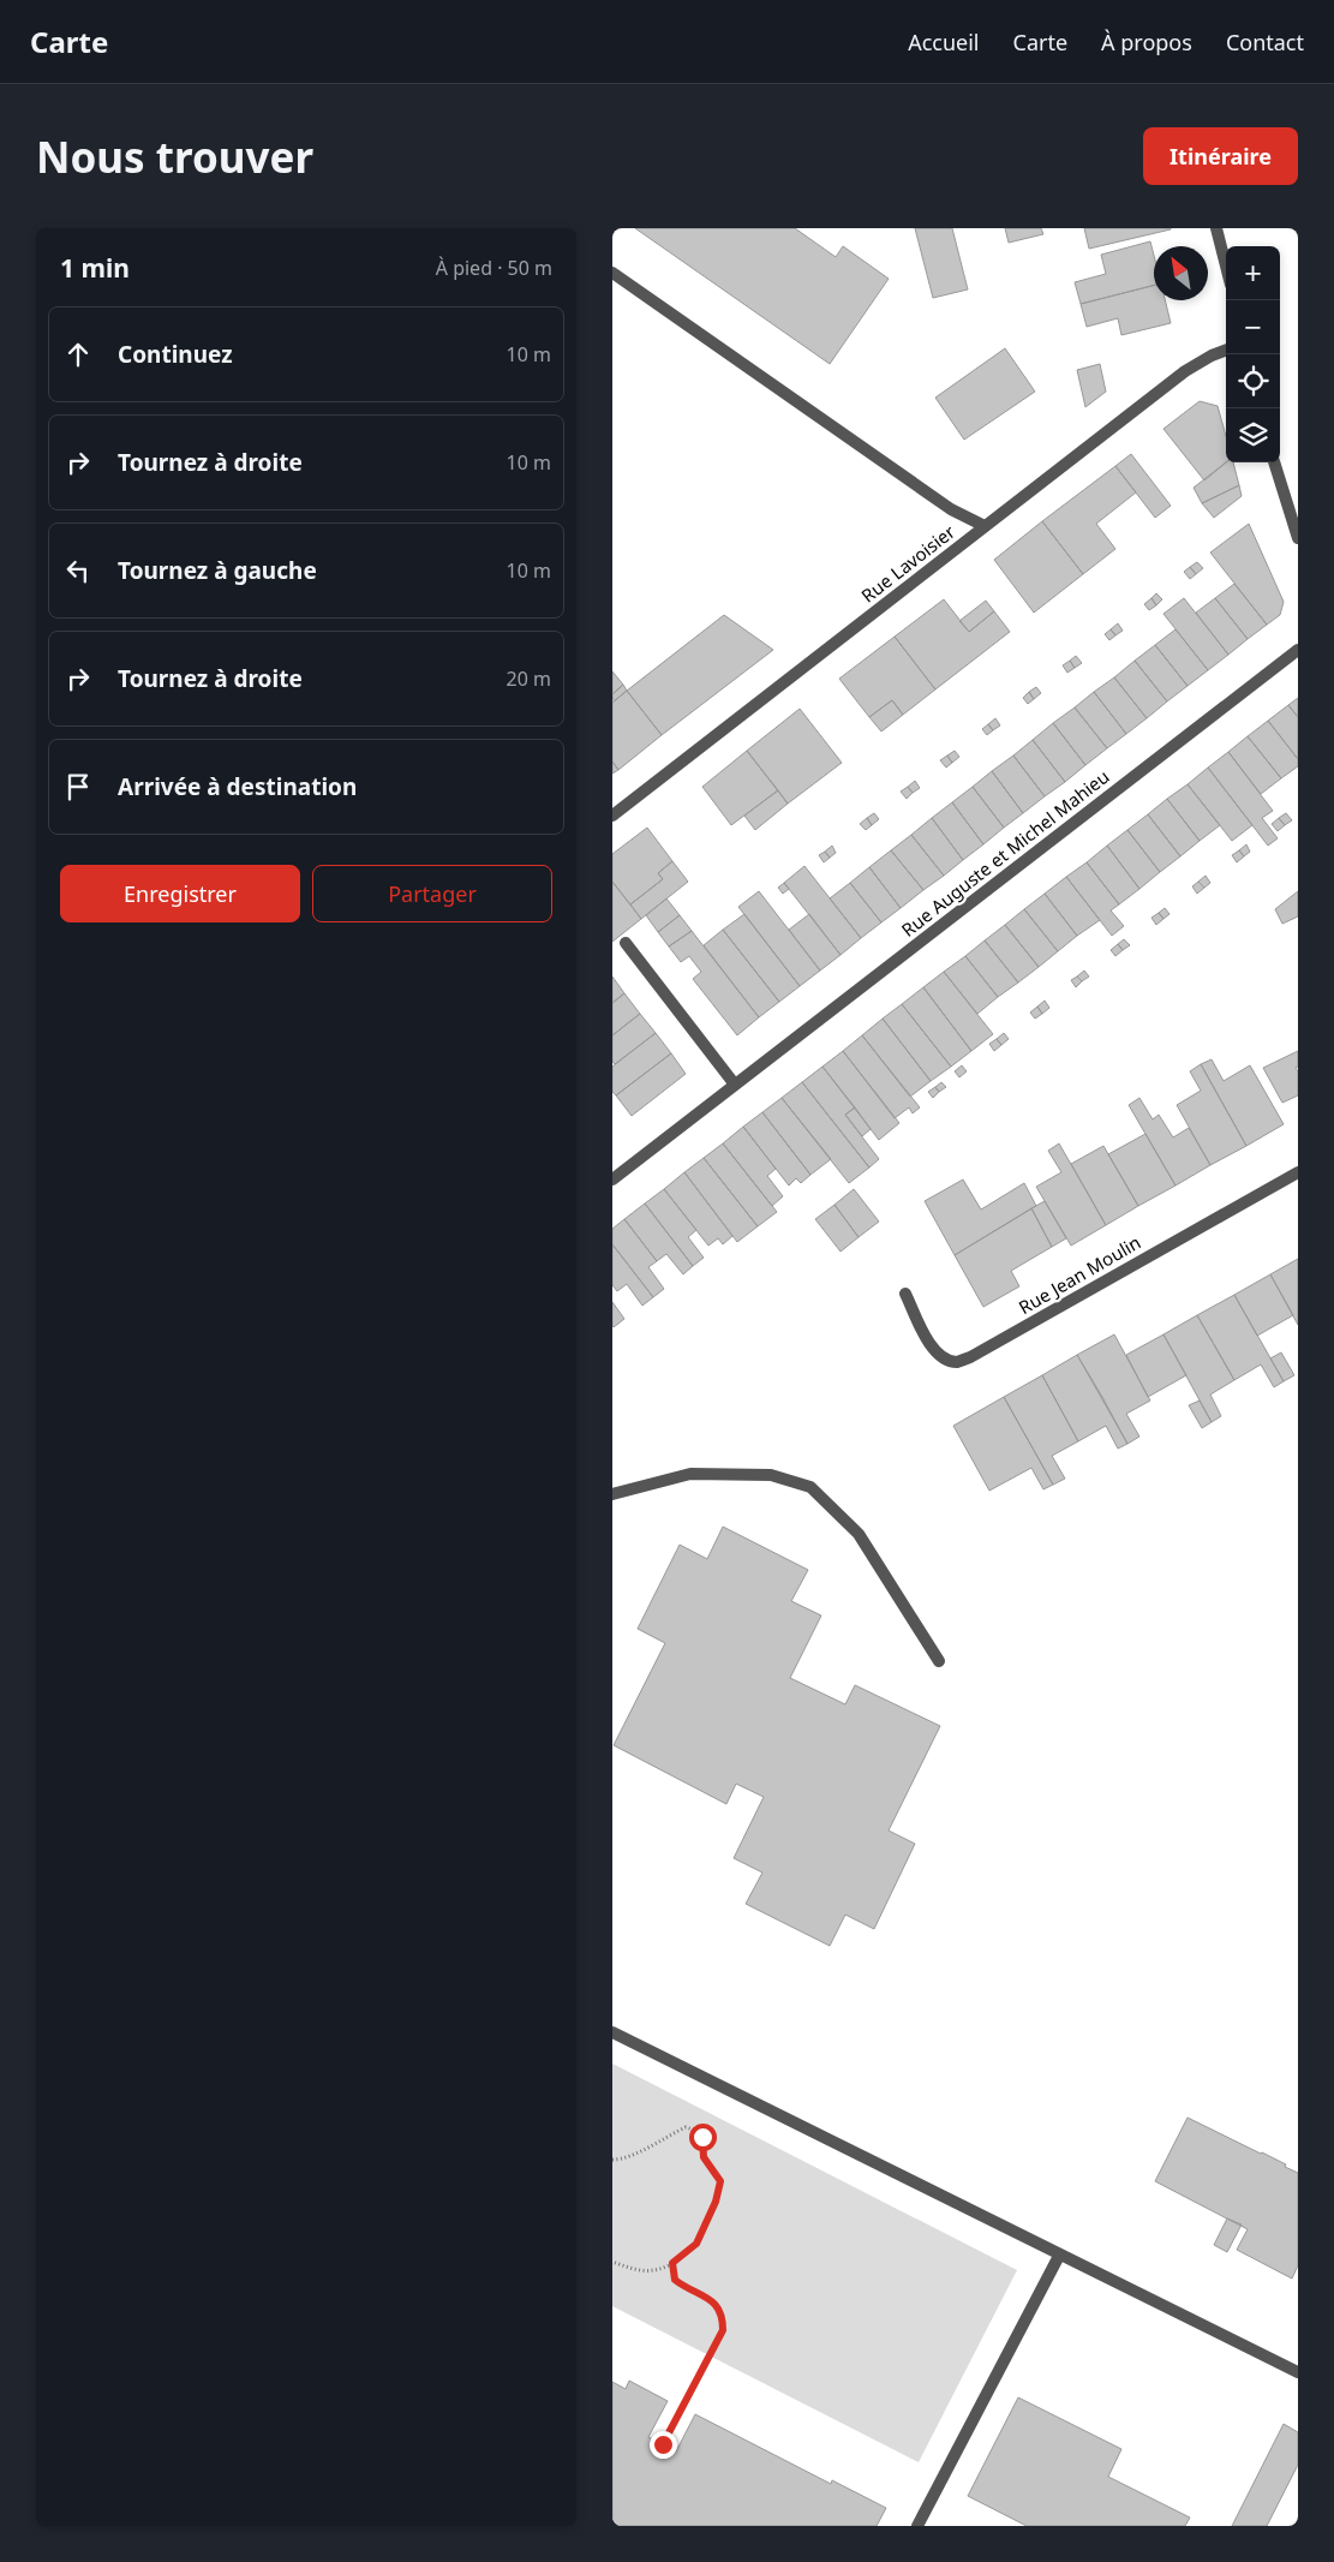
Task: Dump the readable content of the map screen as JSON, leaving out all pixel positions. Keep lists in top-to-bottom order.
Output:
{
  "streets": {
    "street": ["Rue Lavoisier", "Rue Auguste et Michel Mahieu", "Rue Jean Moulin"]
  },
  "north": "top left",
  "page": {
    "header": "Carte",
    "nav": [
      "Accueil",
      "Carte",
      "À propos",
      "Contact"
    ],
    "buttons": [
      "Itinéraire",
      ["Enregistrer", "Partager"]
    ],
    "title": "Nous trouver",
    "heading": ["1 min", "À pied · 50 m"],
    "map_buttons": ["+", "−"],
    "list": [
      ["Continuez", "10 m"],
      ["Tournez à droite", "10 m"],
      ["Tournez à gauche", "10 m"],
      ["Tournez à droite", "20 m"],
      "Arrivée à destination"
    ]
  }
}
